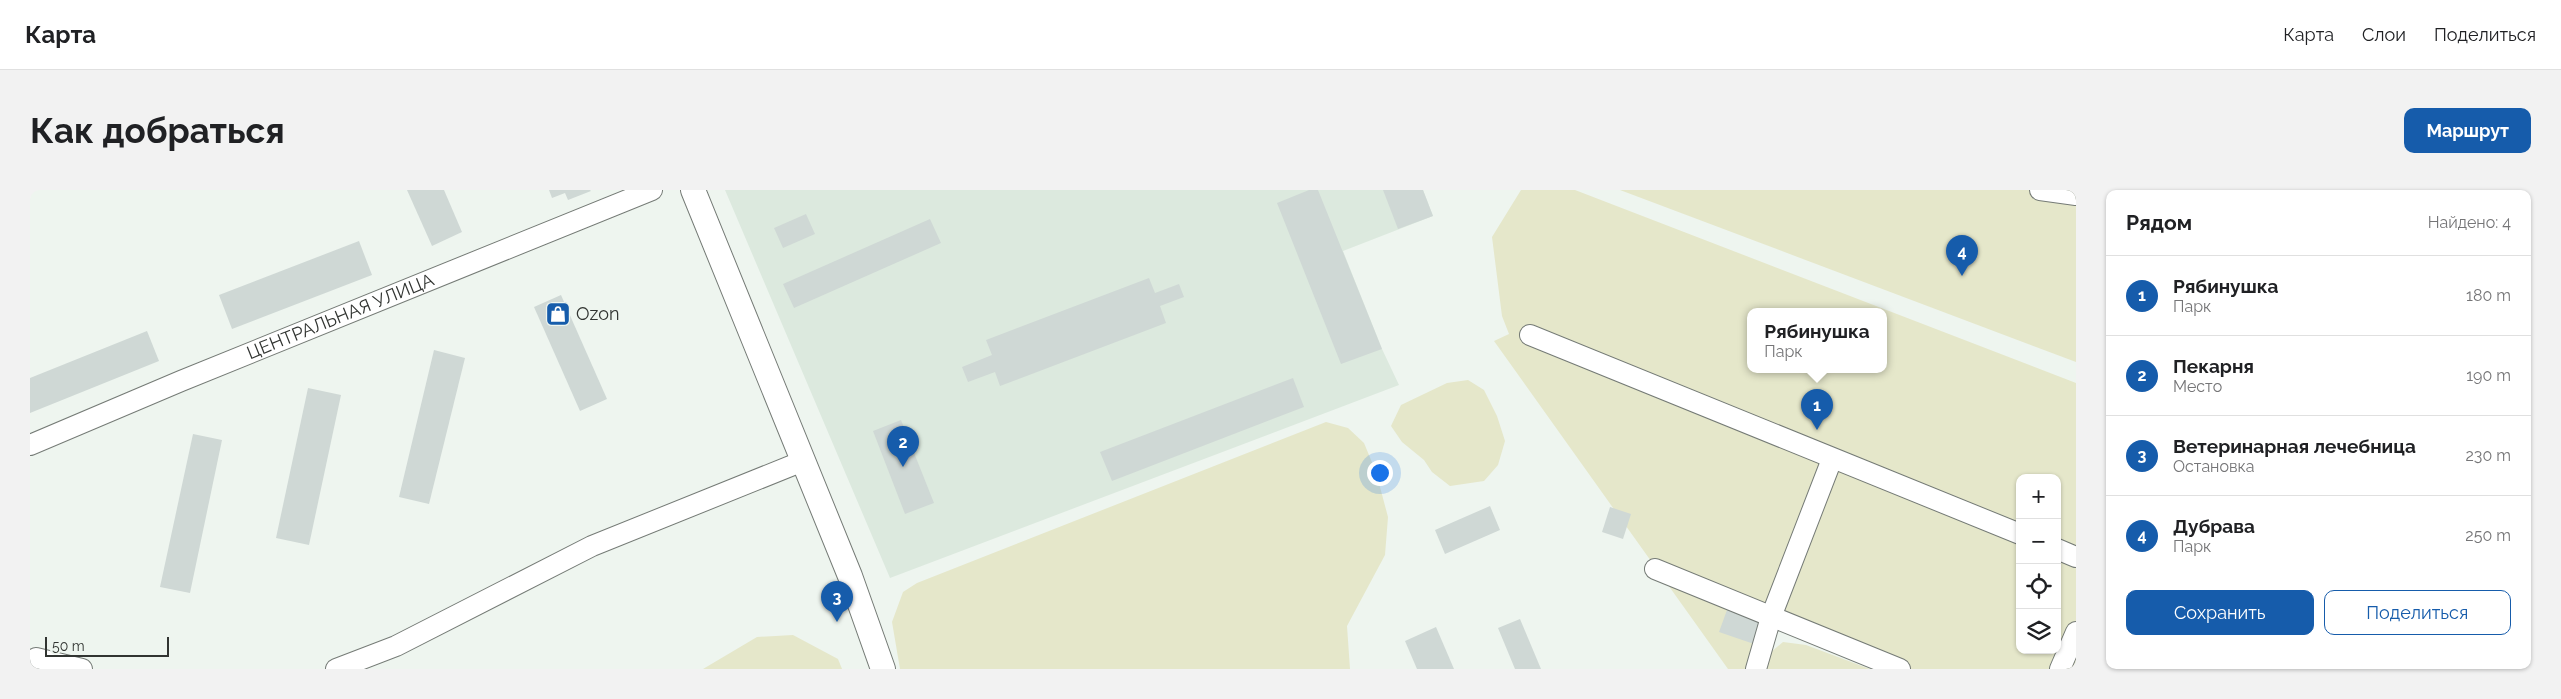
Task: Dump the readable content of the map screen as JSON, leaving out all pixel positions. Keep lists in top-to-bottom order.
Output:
{
  "streets": {
    "street": ["ЦЕНТРАЛЬНАЯ УЛИЦА"]
  },
  "places": {
    "shop": ["Ozon"]
  },
  "scale_bar": "50 m",
  "page": {
    "header": "Карта",
    "nav": ["Карта", "Слои", "Поделиться"],
    "buttons": [
      "Маршрут",
      ["Сохранить", "Поделиться"]
    ],
    "title": "Как добраться",
    "heading": ["Рядом", "Найдено: 4"],
    "pins": [
      "4",
      "1",
      "2",
      "3"
    ],
    "list": [
      {
        "mark": "1",
        "name": "Рябинушка",
        "note": "Парк",
        "value": "180 m"
      },
      {
        "mark": "2",
        "name": "Пекарня",
        "note": "Место",
        "value": "190 m"
      },
      {
        "mark": "3",
        "name": "Ветеринарная лечебница",
        "note": "Остановка",
        "value": "230 m"
      },
      {
        "mark": "4",
        "name": "Дубрава",
        "note": "Парк",
        "value": "250 m"
      }
    ],
    "popup": ["Рябинушка", "Парк"],
    "map_buttons": ["+", "−"],
    "scale": "50 m"
  }
}
